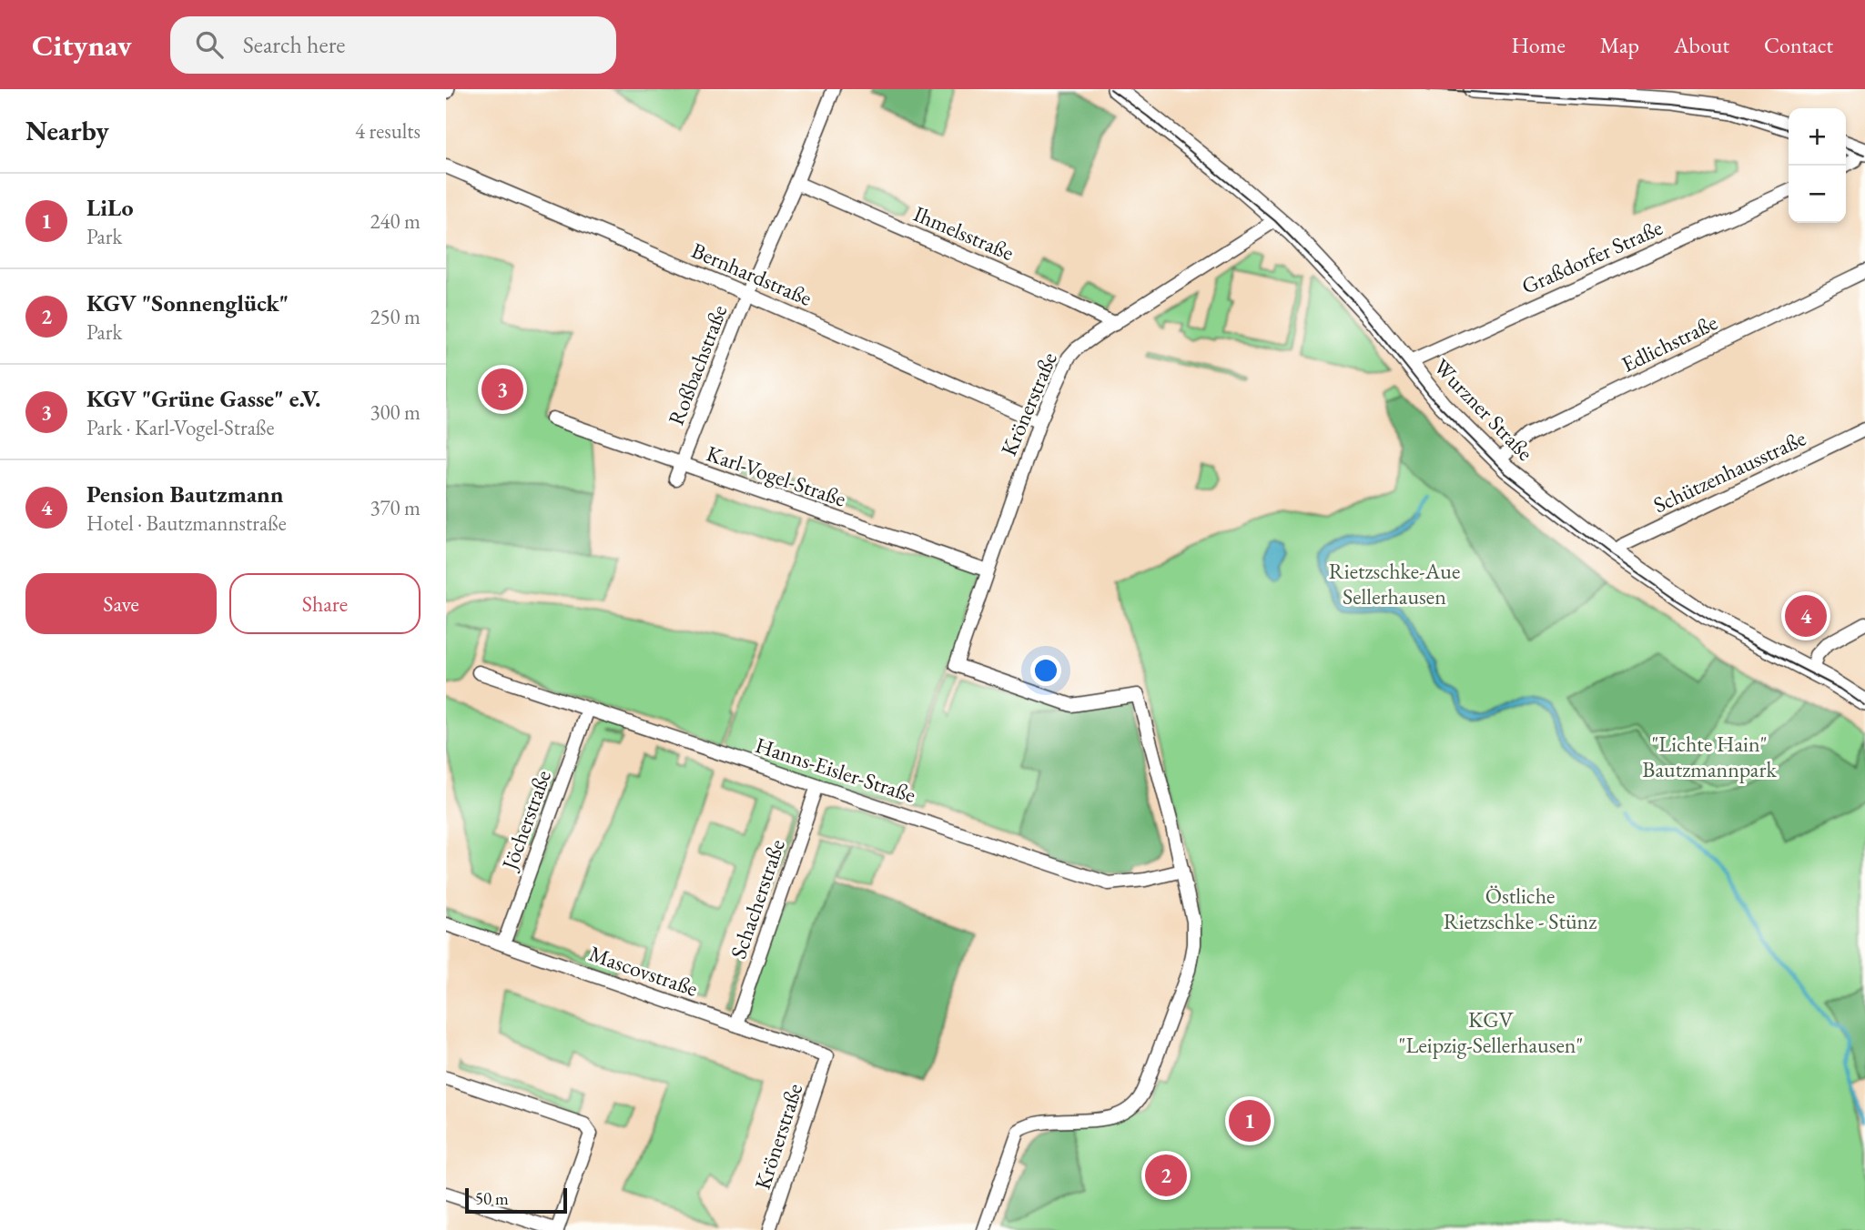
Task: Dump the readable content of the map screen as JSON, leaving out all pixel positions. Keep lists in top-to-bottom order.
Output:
{
  "streets": {
    "main road": ["Wurzner Straße"],
    "street": [
      "Ihmelsstraße",
      "Graßdorfer Straße",
      "Bernhardstraße",
      "Edlichstraße",
      "Roßbachstraße",
      "Krönerstraße",
      "Schützenhausstraße",
      "Karl-Vogel-Straße",
      "Hanns-Eisler-Straße",
      "Jöcherstraße",
      "Schacherstraße",
      "Mascovstraße"
    ]
  },
  "crossings": [
    ["Ihmelsstraße", "Roßbachstraße"],
    ["Ihmelsstraße", "Krönerstraße"],
    ["Graßdorfer Straße", "Wurzner Straße"],
    ["Bernhardstraße", "Roßbachstraße"],
    ["Bernhardstraße", "Krönerstraße"],
    ["Edlichstraße", "Wurzner Straße"],
    ["Roßbachstraße", "Karl-Vogel-Straße"],
    ["Krönerstraße", "Wurzner Straße"],
    ["Krönerstraße", "Karl-Vogel-Straße"],
    ["Krönerstraße", "Hanns-Eisler-Straße"],
    ["Krönerstraße", "Mascovstraße"],
    ["Wurzner Straße", "Schützenhausstraße"],
    ["Hanns-Eisler-Straße", "Jöcherstraße"],
    ["Hanns-Eisler-Straße", "Schacherstraße"],
    ["Jöcherstraße", "Mascovstraße"],
    ["Schacherstraße", "Mascovstraße"]
  ],
  "parks": [
    "Rietzschke-Aue Sellerhausen",
    "\"Lichte Hain\" Bautzmannpark",
    "Östliche Rietzschke - Stünz",
    "KGV \"Leipzig-Sellerhausen\""
  ],
  "scale_bar": "50 m",
  "page": {
    "header": "Citynav",
    "search": "Search here",
    "nav": [
      "Home",
      "Map",
      "About",
      "Contact"
    ],
    "heading": ["Nearby", "4 results"],
    "map_buttons": ["+", "−"],
    "list": [
      {
        "mark": "1",
        "name": "LiLo",
        "note": "Park",
        "value": "240 m"
      },
      {
        "mark": "2",
        "name": "KGV \"Sonnenglück\"",
        "note": "Park",
        "value": "250 m"
      },
      {
        "mark": "3",
        "name": "KGV \"Grüne Gasse\" e.V.",
        "note": "Park · Karl-Vogel-Straße",
        "value": "300 m"
      },
      {
        "mark": "4",
        "name": "Pension Bautzmann",
        "note": "Hotel · Bautzmannstraße",
        "value": "370 m"
      }
    ],
    "pins": [
      "3",
      "4",
      "1",
      "2"
    ],
    "buttons": ["Save", "Share"],
    "scale": "50 m"
  }
}
